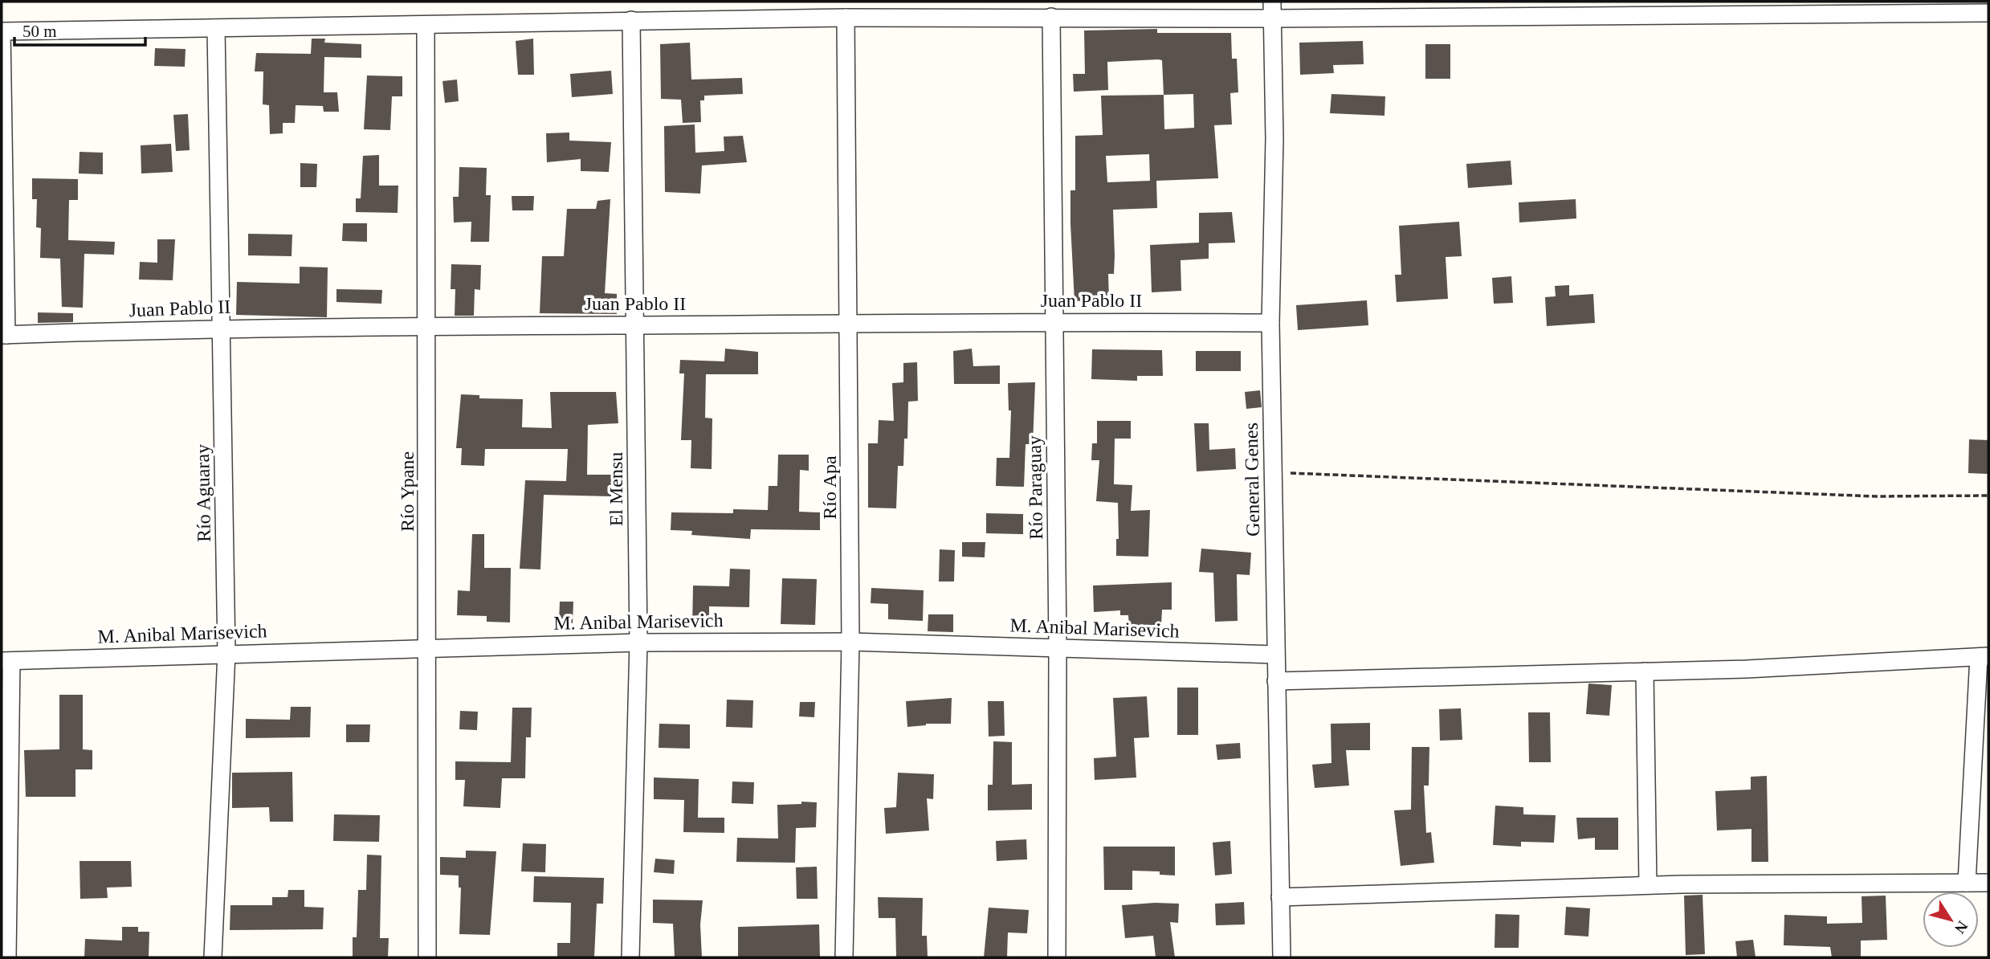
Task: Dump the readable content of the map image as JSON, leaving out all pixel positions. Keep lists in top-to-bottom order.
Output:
{
  "streets": {
    "street": [
      "Juan Pablo II",
      "General Genes",
      "Río Apa",
      "Río Paraguay",
      "El Mensu",
      "Río Ypane",
      "Río Aguaray",
      "M. Anibal Marisevich"
    ]
  },
  "crossings": [
    ["Juan Pablo II", "General Genes"],
    ["Juan Pablo II", "Río Apa"],
    ["Juan Pablo II", "Río Paraguay"],
    ["Juan Pablo II", "El Mensu"],
    ["Juan Pablo II", "Río Ypane"],
    ["Juan Pablo II", "Río Aguaray"],
    ["General Genes", "M. Anibal Marisevich"],
    ["Río Apa", "M. Anibal Marisevich"],
    ["Río Paraguay", "M. Anibal Marisevich"],
    ["El Mensu", "M. Anibal Marisevich"],
    ["Río Ypane", "M. Anibal Marisevich"],
    ["Río Aguaray", "M. Anibal Marisevich"]
  ],
  "scale_bar": "50 m",
  "north": "bottom right"
}
